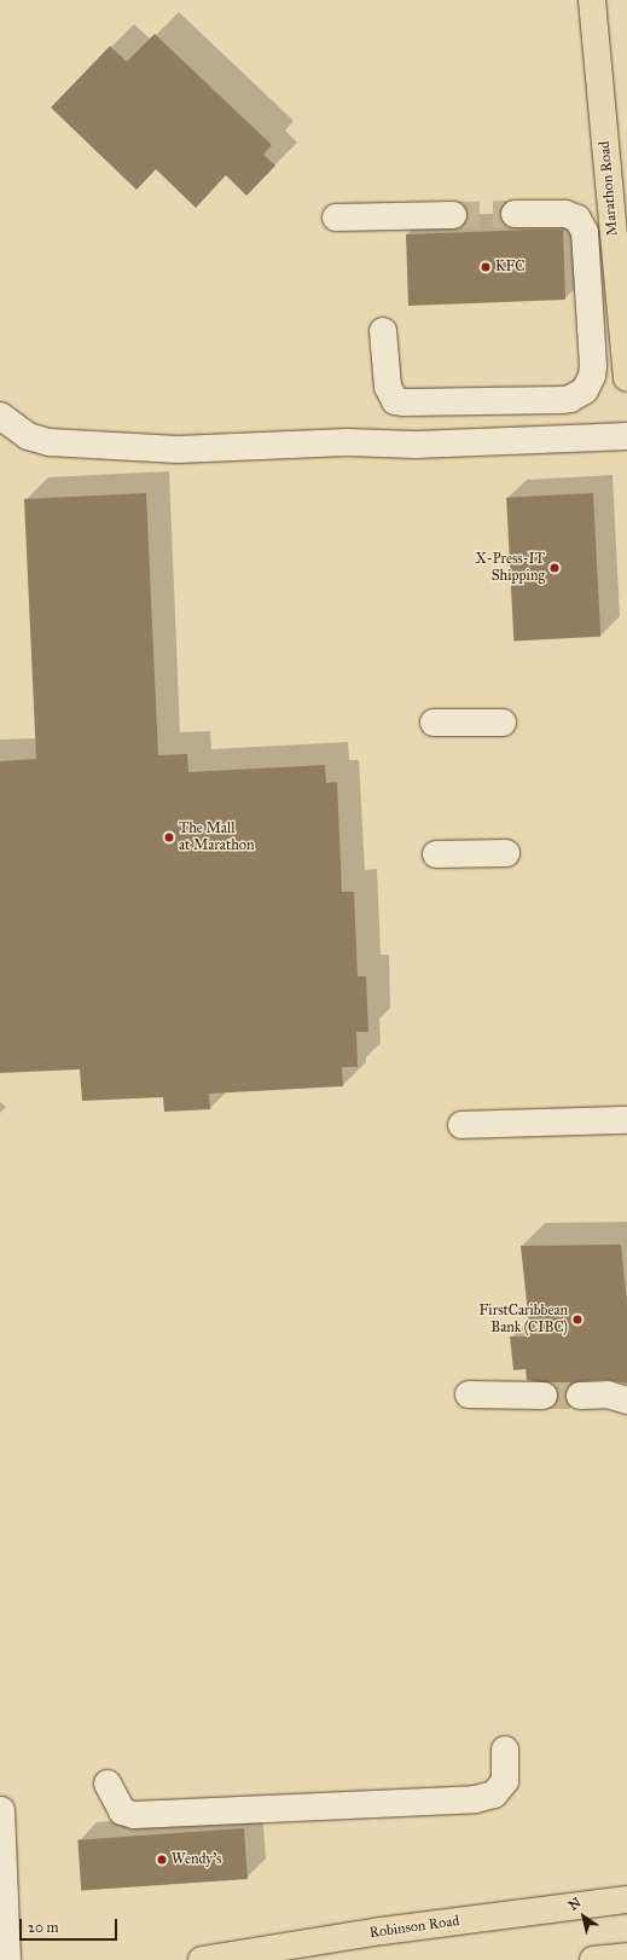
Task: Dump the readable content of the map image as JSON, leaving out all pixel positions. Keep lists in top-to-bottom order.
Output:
{
  "streets": {
    "main road": ["Marathon Road", "Robinson Road"]
  },
  "places": [
    "KFC",
    "X-Press-IT Shipping",
    "The Mall at Marathon",
    "FirstCaribbean Bank (CIBC)",
    "Wendy's"
  ],
  "scale_bar": "20 m",
  "north": "top left"
}
